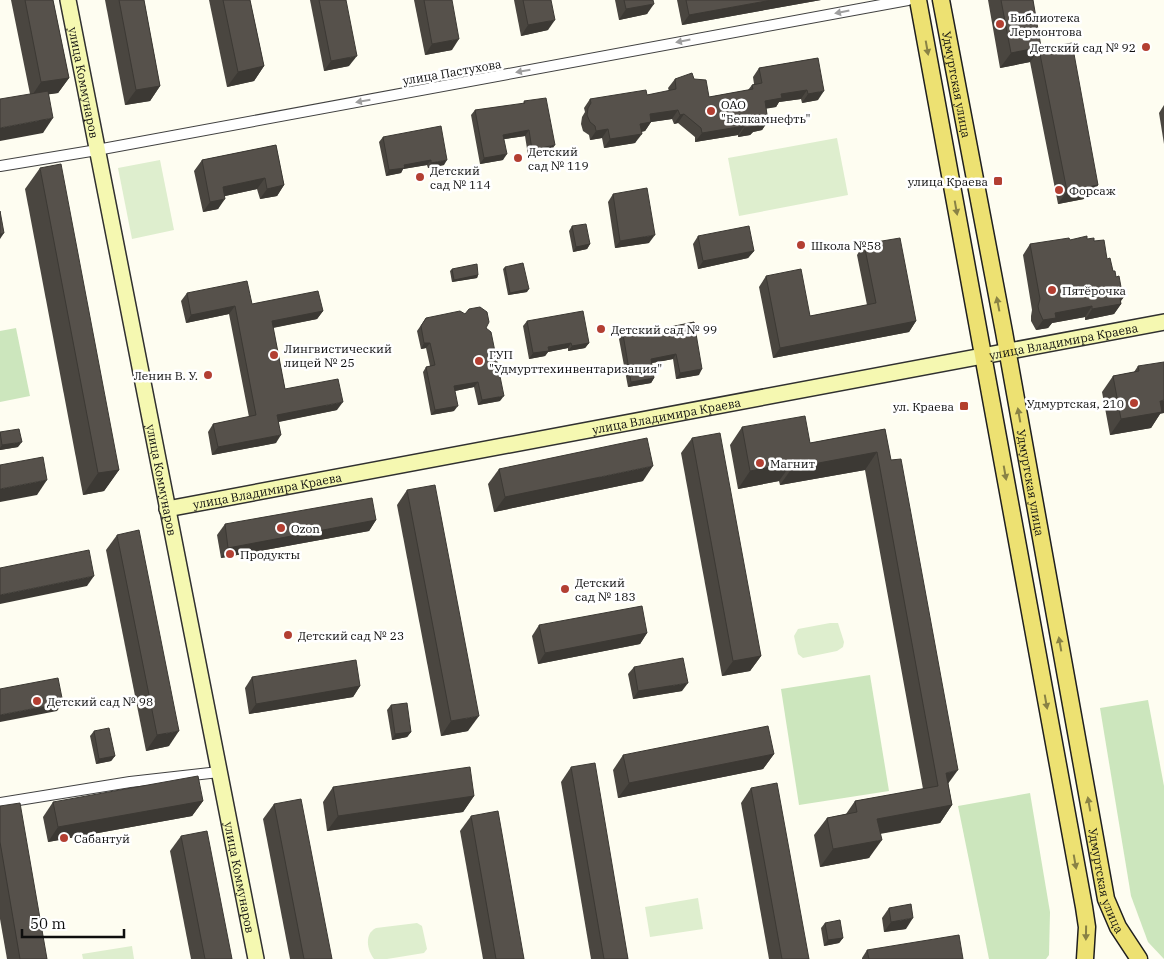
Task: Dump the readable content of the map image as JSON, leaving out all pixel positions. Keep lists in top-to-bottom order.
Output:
{
  "streets": {
    "main road": ["Удмуртская улица"],
    "street": ["улица Пастухова", "улица Коммунаров", "улица Владимира Краева"]
  },
  "crossings": [
    ["улица Пастухова", "улица Коммунаров"],
    ["улица Коммунаров", "улица Владимира Краева"],
    ["Удмуртская улица", "улица Владимира Краева"]
  ],
  "one_way": ["улица Пастухова"],
  "places": {
    "other": [
      "Библиотека Лермонтова",
      "Детский сад № 92",
      "ОАО \"Белкамнефть\"",
      "Детский сад № 119",
      "Детский сад № 114",
      "Форсаж",
      "Школа №58",
      "Пятёрочка",
      "Детский сад № 99",
      "Лингвистический лицей № 25",
      "ГУП \"Удмурттехинвентаризация\"",
      "Ленин В. У.",
      "Удмуртская, 210",
      "Магнит",
      "Ozon",
      "Продукты",
      "Детский сад № 183",
      "Детский сад № 23",
      "Детский сад № 98",
      "Сабантуй"
    ],
    "transit": ["улица Краева", "ул. Краева"]
  },
  "scale_bar": "50 m"
}
